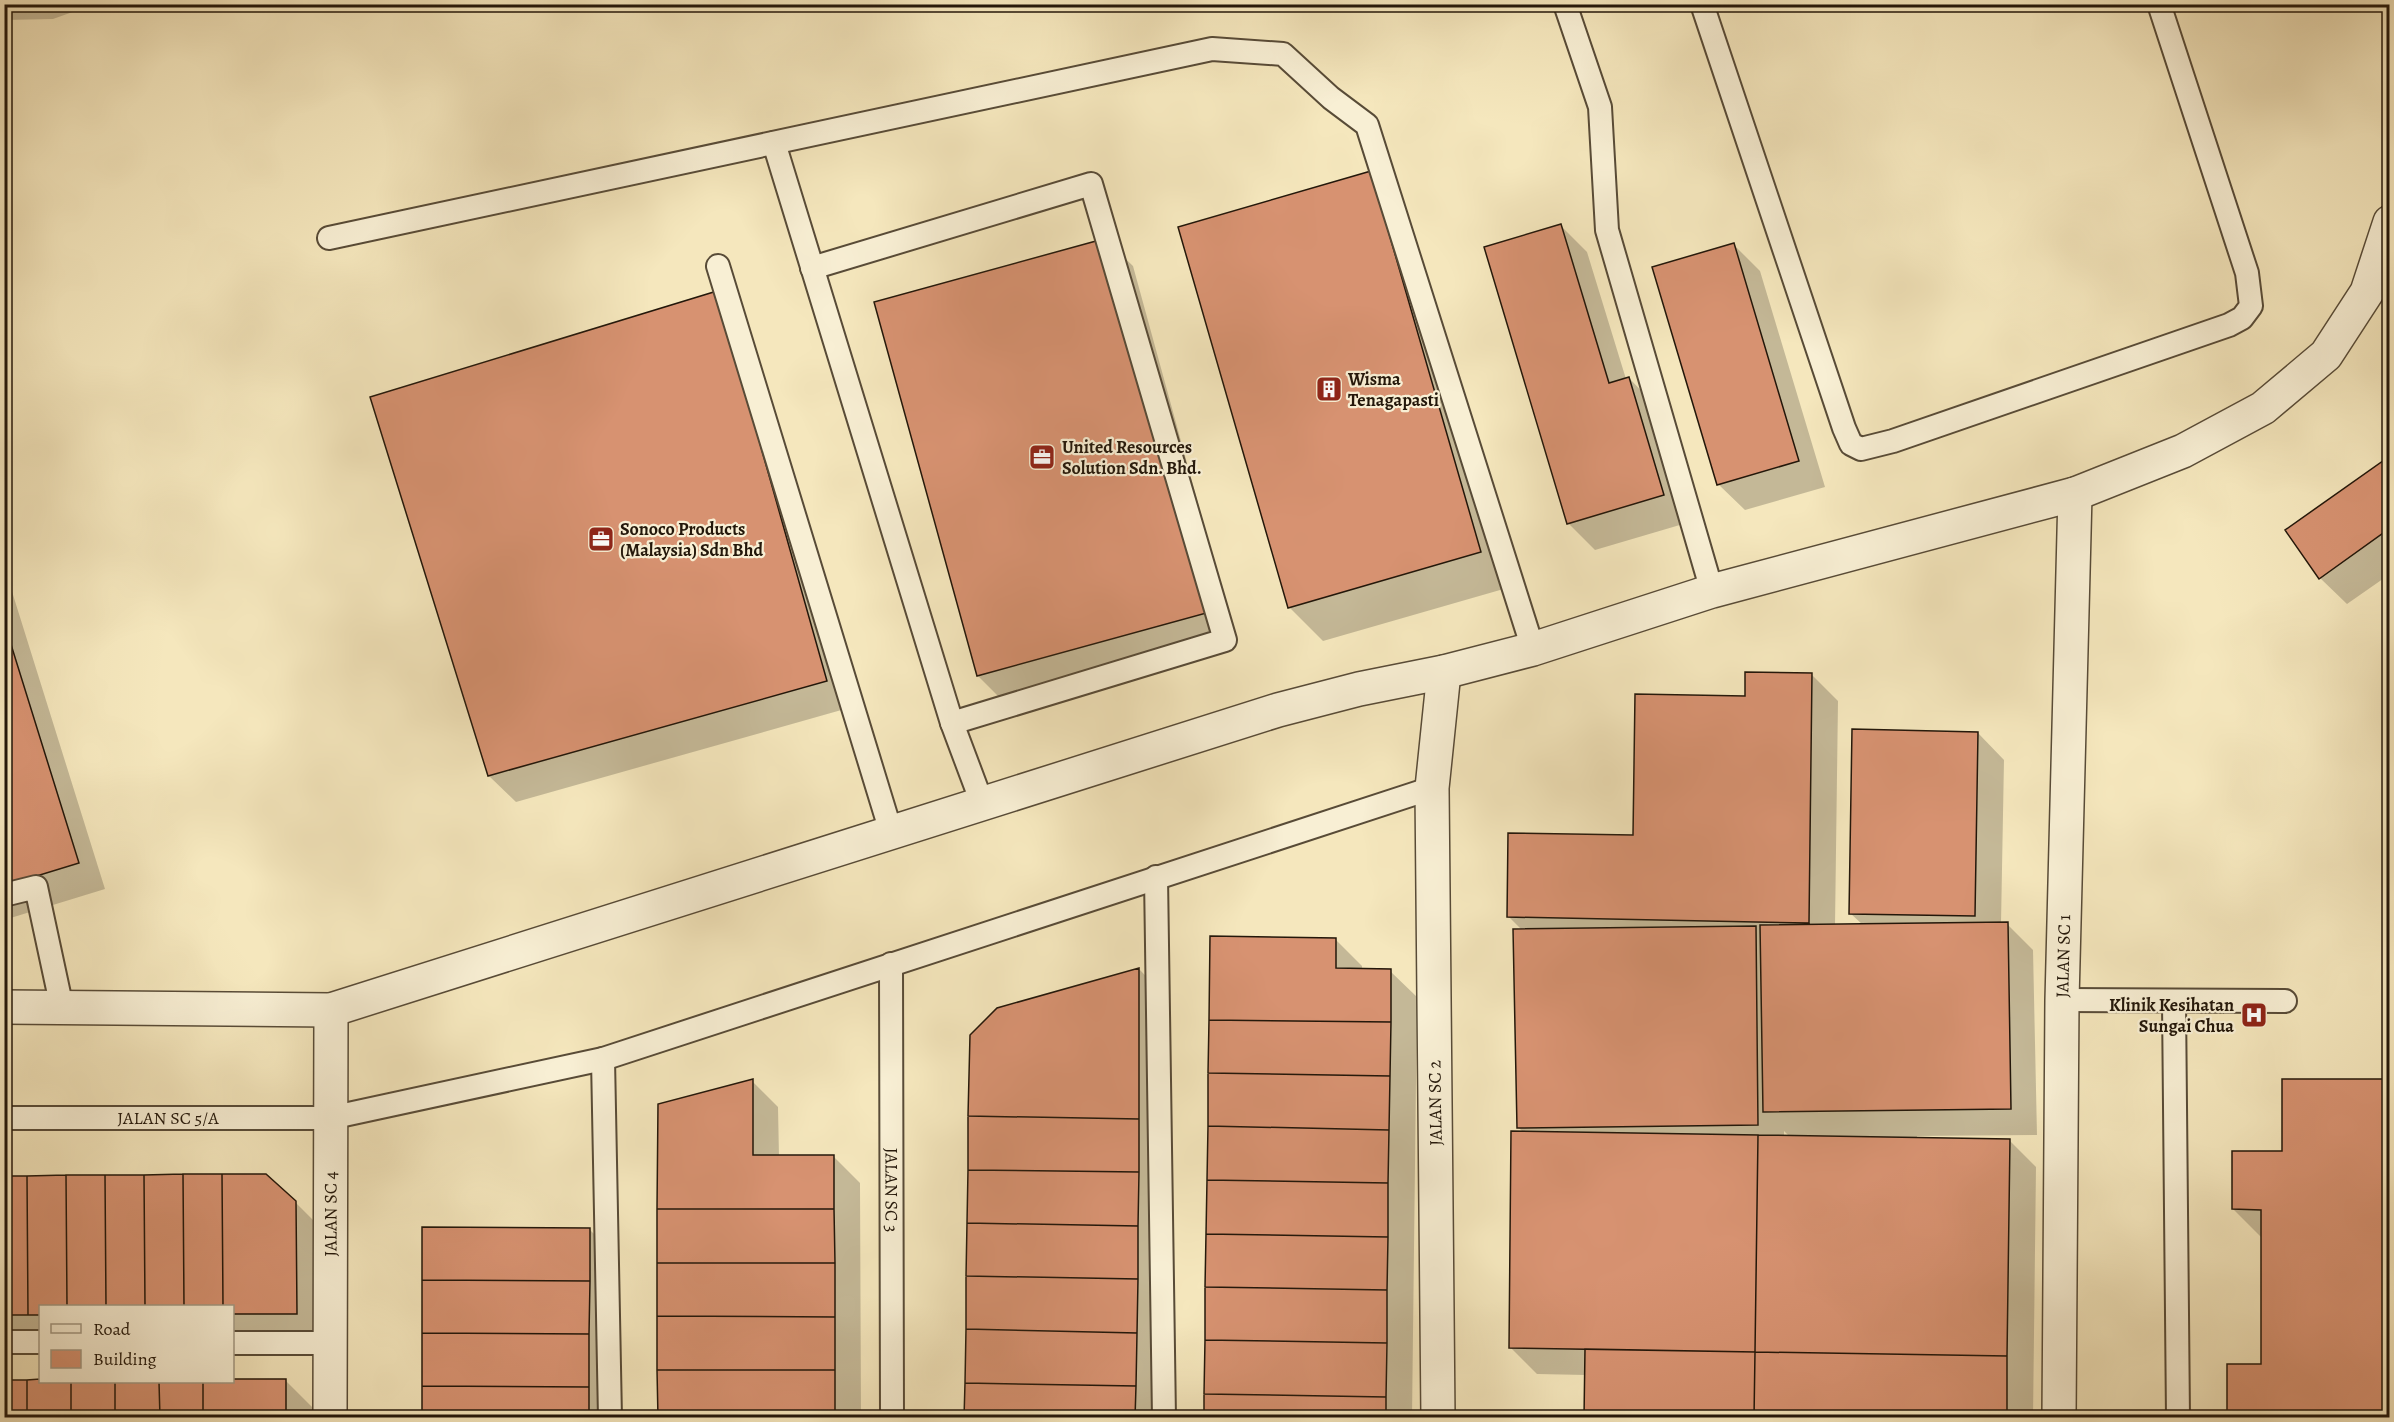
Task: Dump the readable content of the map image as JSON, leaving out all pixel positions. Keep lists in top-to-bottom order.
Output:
{
  "streets": {
    "street": ["JALAN SC 1", "JALAN SC 2", "JALAN SC 4"],
    "lane": ["JALAN SC 5/A", "JALAN SC 3"]
  },
  "crossings": [
    ["JALAN SC 2", "JALAN SC 5/A"],
    ["JALAN SC 5/A", "JALAN SC 3"],
    ["JALAN SC 5/A", "JALAN SC 4"]
  ],
  "places": {
    "building": ["Wisma Tenagapasti"],
    "office": ["United Resources Solution Sdn. Bhd.", "Sonoco Products (Malaysia) Sdn Bhd"],
    "hospital": ["Klinik Kesihatan Sungai Chua"]
  },
  "legend": ["Road", "Building"]
}
